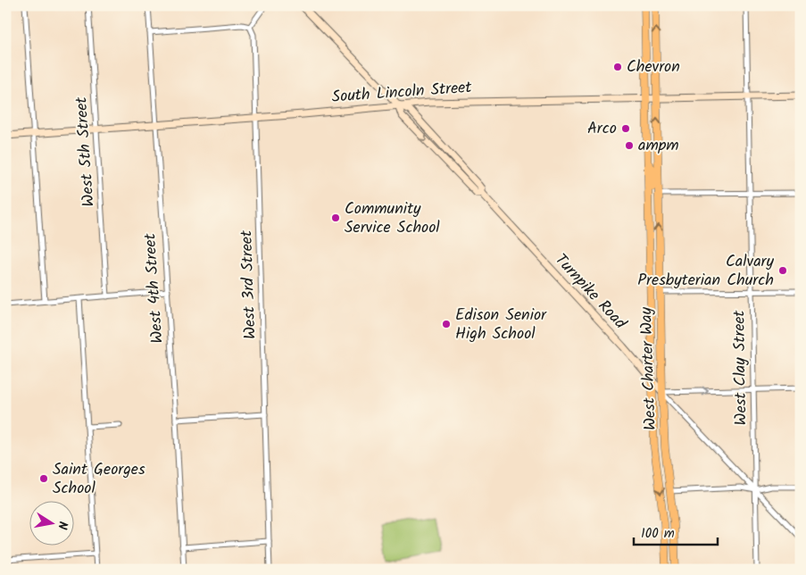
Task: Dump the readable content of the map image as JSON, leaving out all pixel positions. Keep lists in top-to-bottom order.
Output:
{
  "streets": {
    "main road": ["West Charter Way"],
    "street": [
      "South Lincoln Street",
      "West 5th Street",
      "West 3rd Street",
      "West 4th Street",
      "Turnpike Road",
      "West Clay Street"
    ]
  },
  "crossings": [
    ["South Lincoln Street", "West 5th Street"],
    ["South Lincoln Street", "West 3rd Street"],
    ["South Lincoln Street", "West 4th Street"],
    ["South Lincoln Street", "Turnpike Road"],
    ["South Lincoln Street", "West Clay Street"],
    ["South Lincoln Street", "West Charter Way"],
    ["Turnpike Road", "West Clay Street"],
    ["Turnpike Road", "West Charter Way"]
  ],
  "places": [
    "Chevron",
    "Arco",
    "ampm",
    "Community Service School",
    "Calvary Presbyterian Church",
    "Edison Senior High School",
    "Saint Georges School"
  ],
  "scale_bar": "100 m",
  "north": "right"
}
